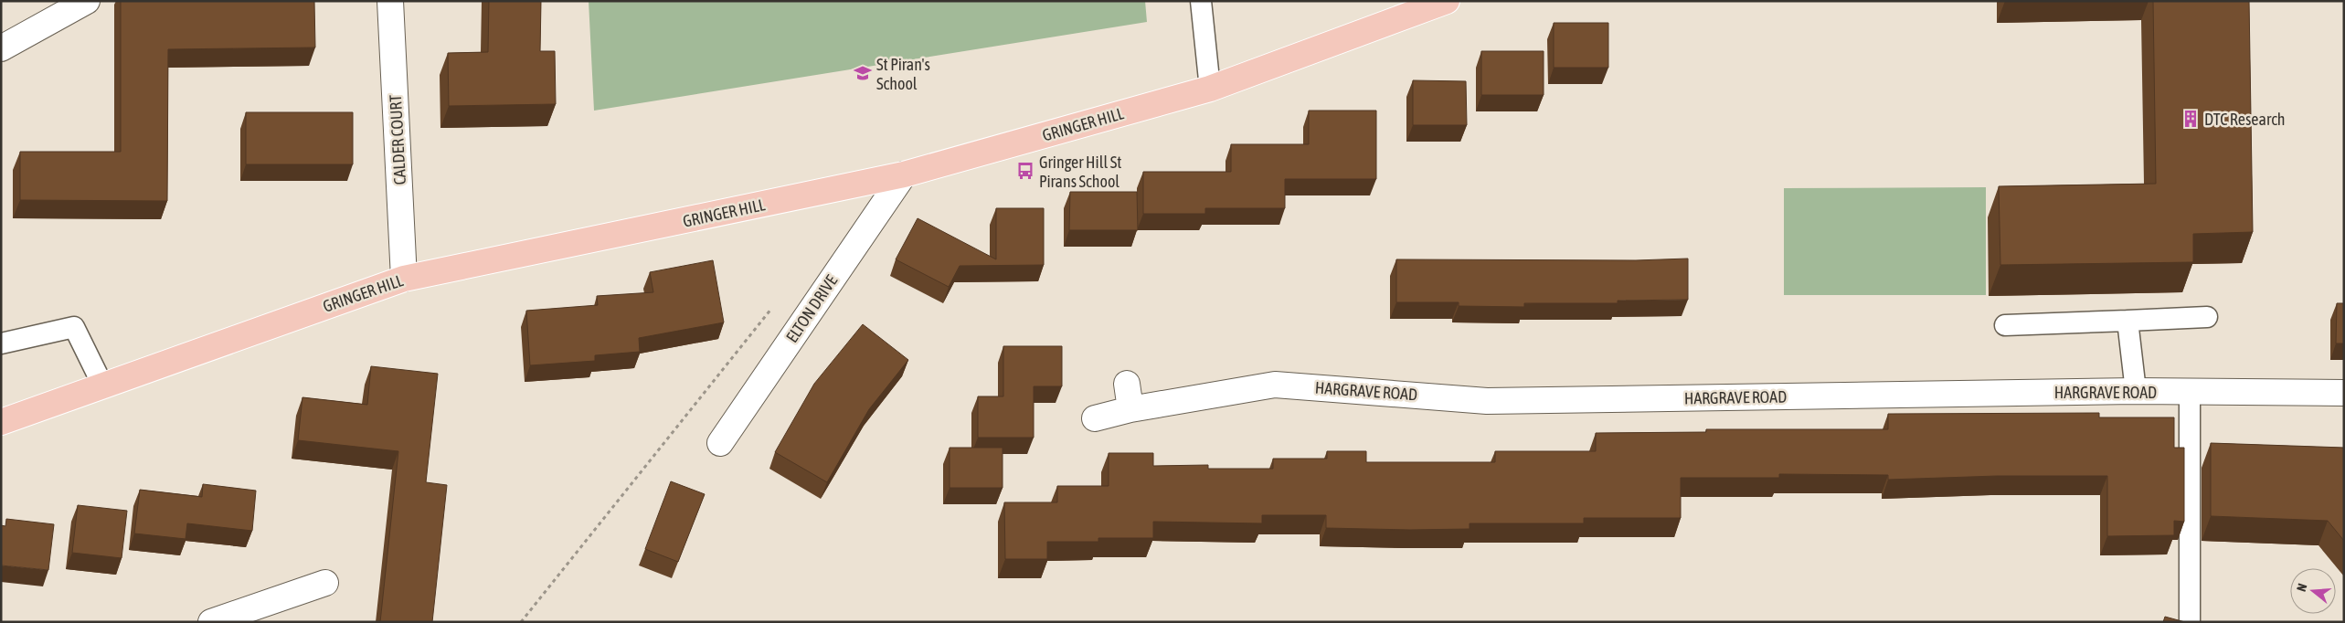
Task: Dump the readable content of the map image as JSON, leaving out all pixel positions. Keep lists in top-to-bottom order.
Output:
{
  "streets": {
    "main road": ["GRINGER HILL"],
    "street": ["CALDER COURT", "ELTON DRIVE", "HARGRAVE ROAD"]
  },
  "crossings": [
    ["GRINGER HILL", "CALDER COURT"],
    ["GRINGER HILL", "ELTON DRIVE"]
  ],
  "places": {
    "school or university": ["St Piran's School"],
    "building": ["DTC Research"],
    "bus stop": ["Gringer Hill St Pirans School"]
  },
  "north": "left"
}
